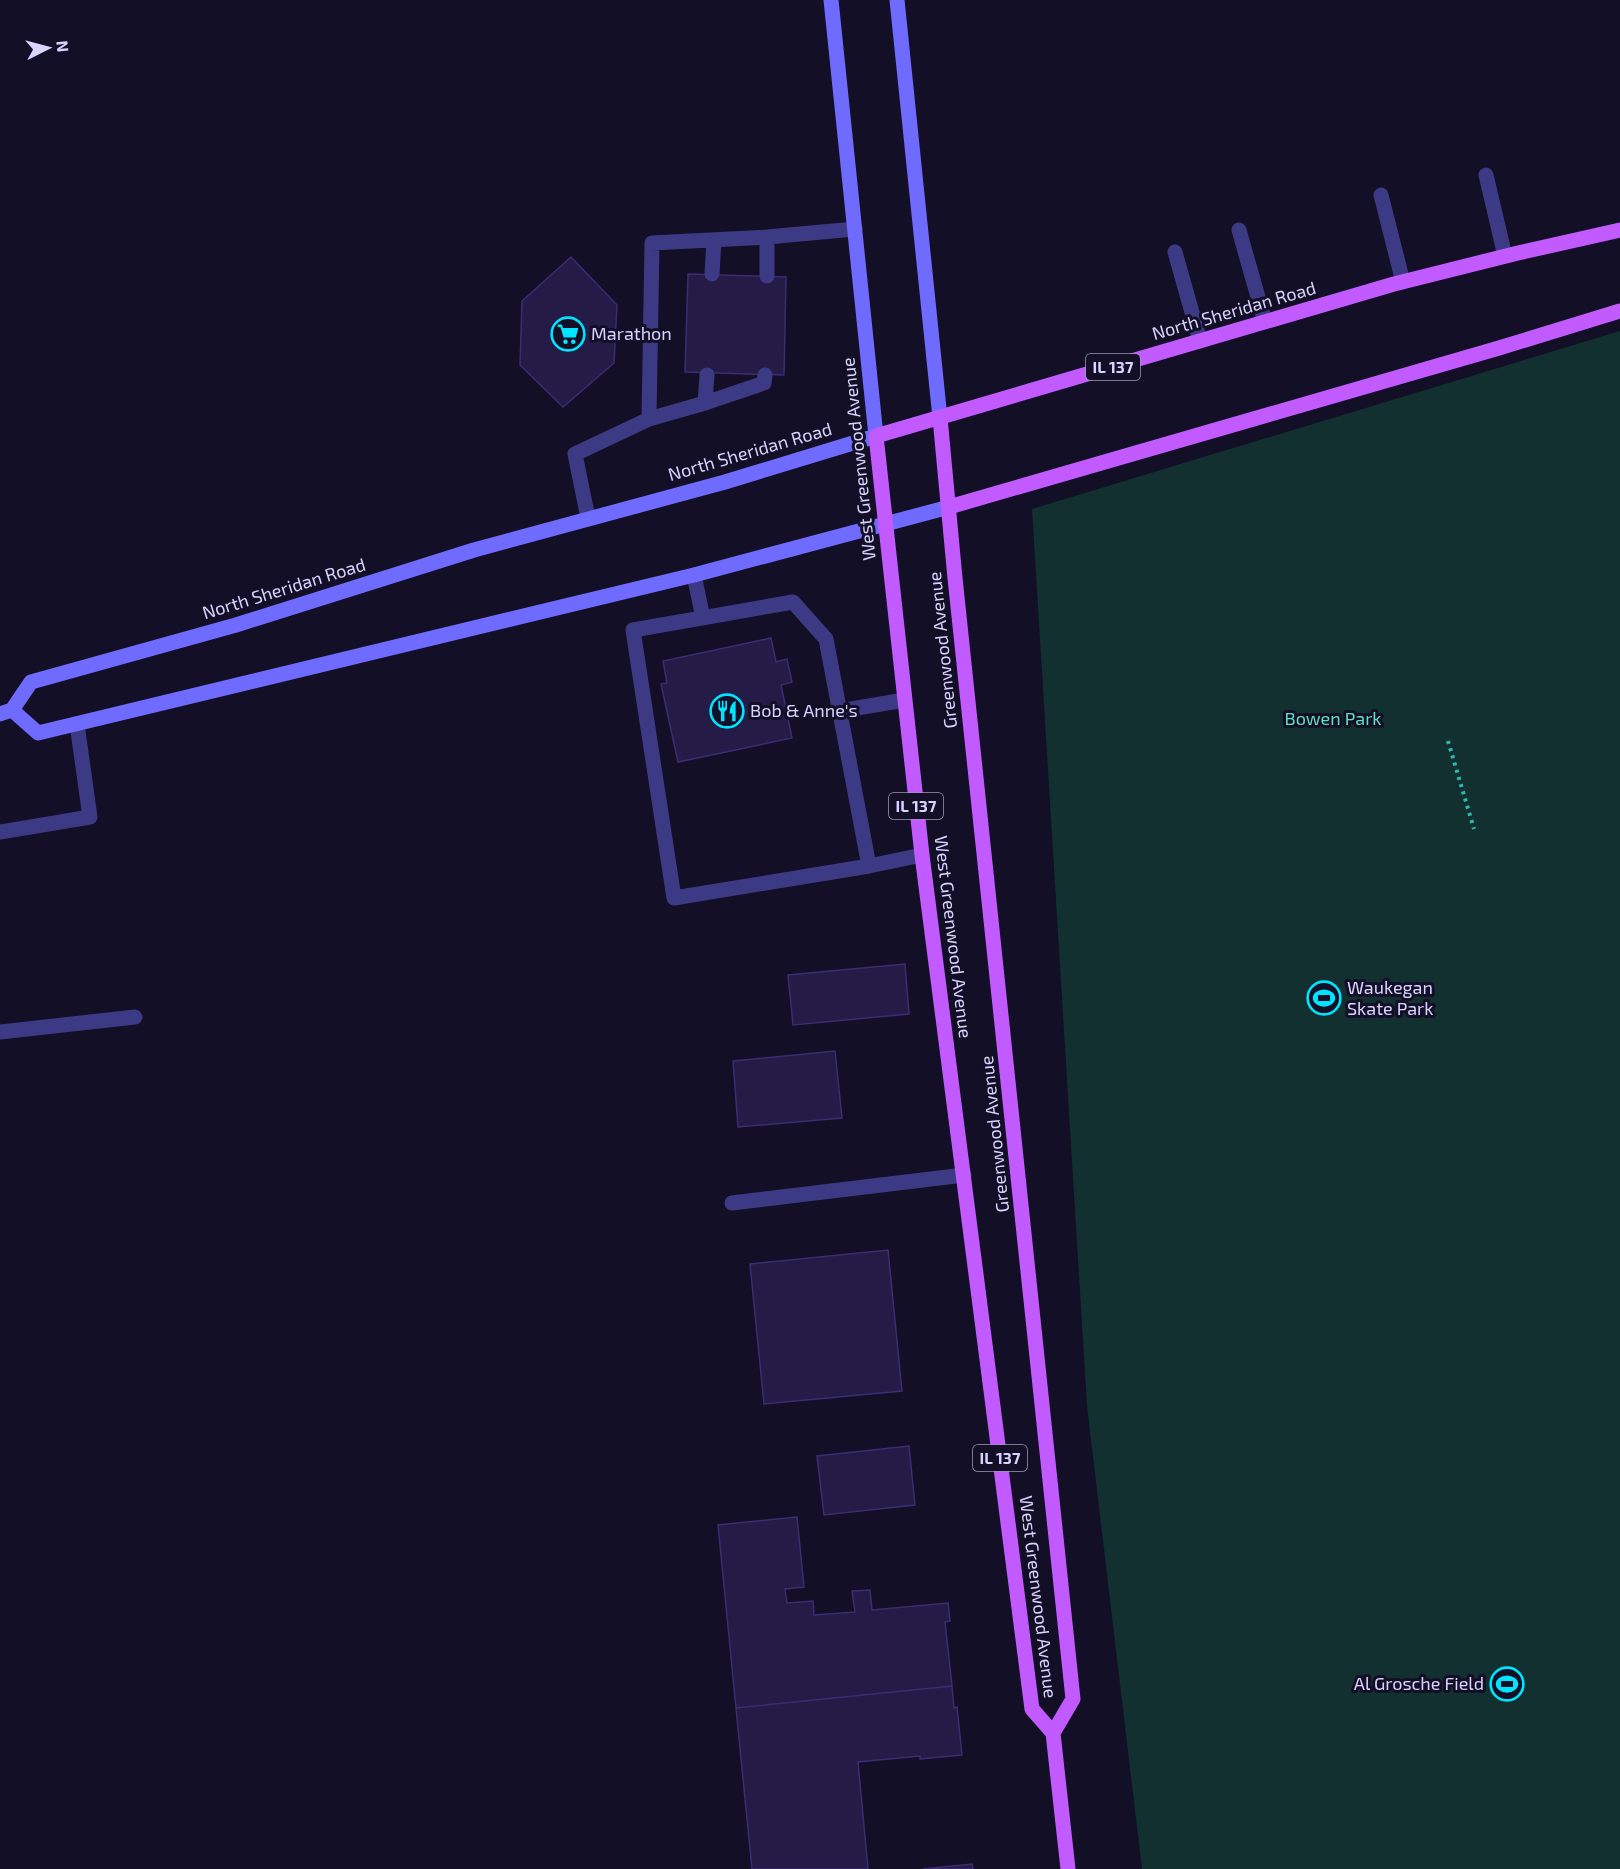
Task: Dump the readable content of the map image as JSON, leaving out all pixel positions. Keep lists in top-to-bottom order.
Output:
{
  "streets": {
    "main road": [
      "North Sheridan Road",
      "IL 137",
      "West Greenwood Avenue",
      "Greenwood Avenue"
    ]
  },
  "crossings": [
    ["North Sheridan Road", "West Greenwood Avenue"],
    ["North Sheridan Road", "Greenwood Avenue"],
    ["West Greenwood Avenue", "Greenwood Avenue"]
  ],
  "parks": ["Bowen Park"],
  "places": {
    "supermarket": ["Marathon"],
    "restaurant": ["Bob & Anne's"],
    "sports": ["Waukegan Skate Park", "Al Grosche Field"]
  },
  "north": "right"
}
